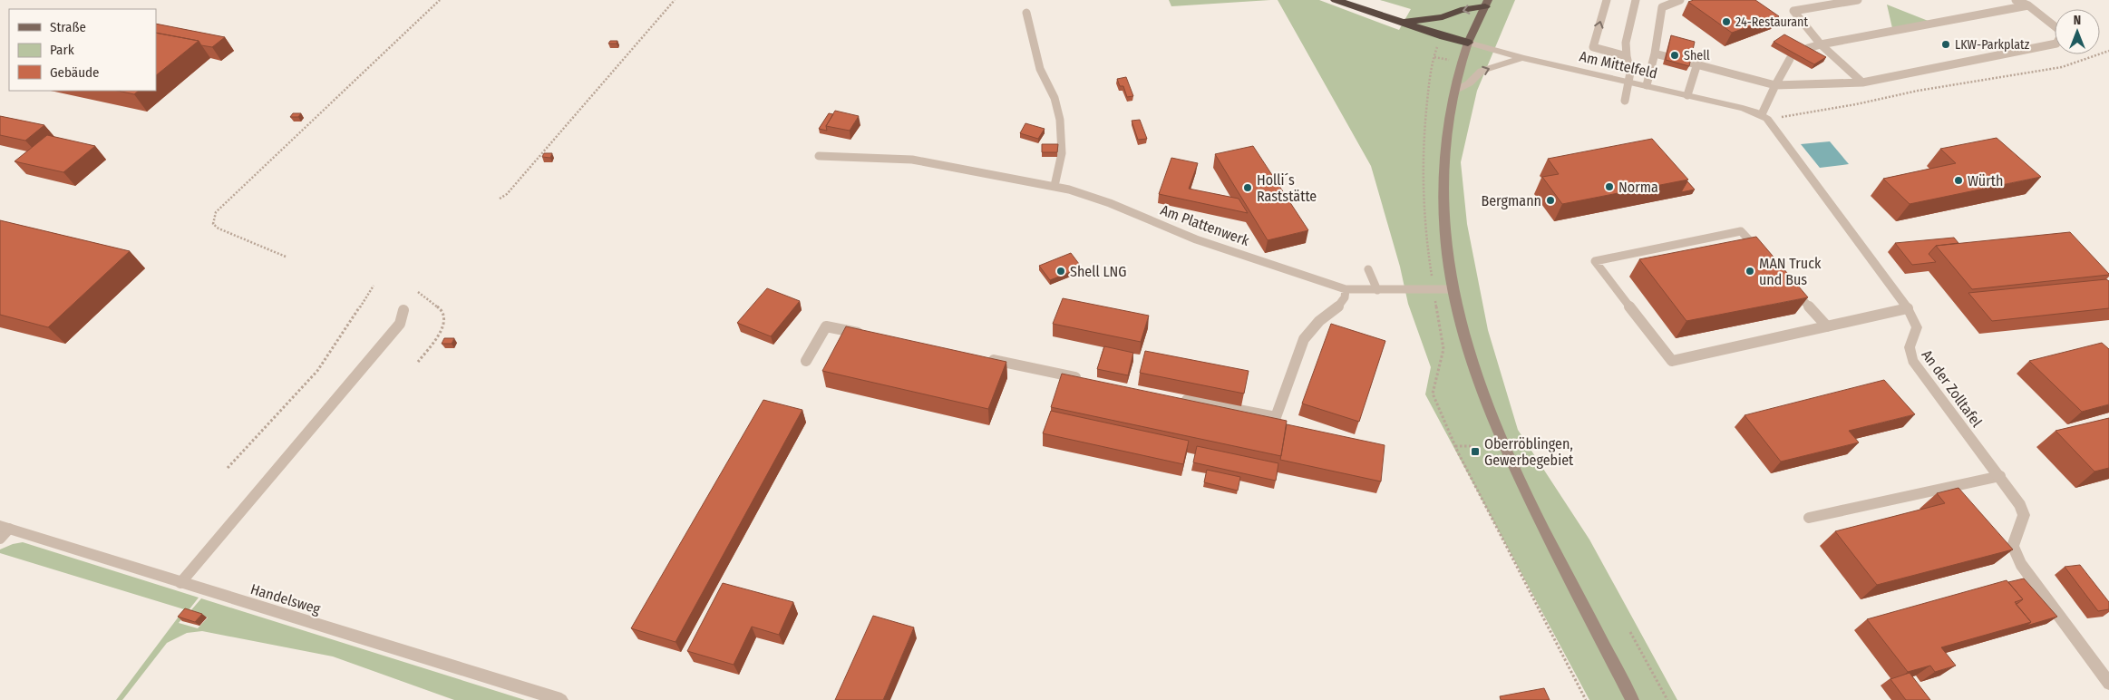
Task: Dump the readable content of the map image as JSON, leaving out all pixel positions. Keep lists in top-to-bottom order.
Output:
{
  "streets": {
    "street": ["Am Mittelfeld", "An der Zolltafel", "Handelsweg"],
    "lane": ["Am Plattenwerk"]
  },
  "crossings": [
    ["Am Mittelfeld", "An der Zolltafel"]
  ],
  "places": {
    "other": [
      "24-Restaurant",
      "LKW-Parkplatz",
      "Shell",
      "Würth",
      "Norma",
      "Holli´s Raststätte",
      "Bergmann",
      "Shell LNG",
      "MAN Truck und Bus"
    ],
    "transit": ["Oberröblingen, Gewerbegebiet"]
  },
  "legend": ["Straße", "Park", "Gebäude"],
  "north": "top"
}
